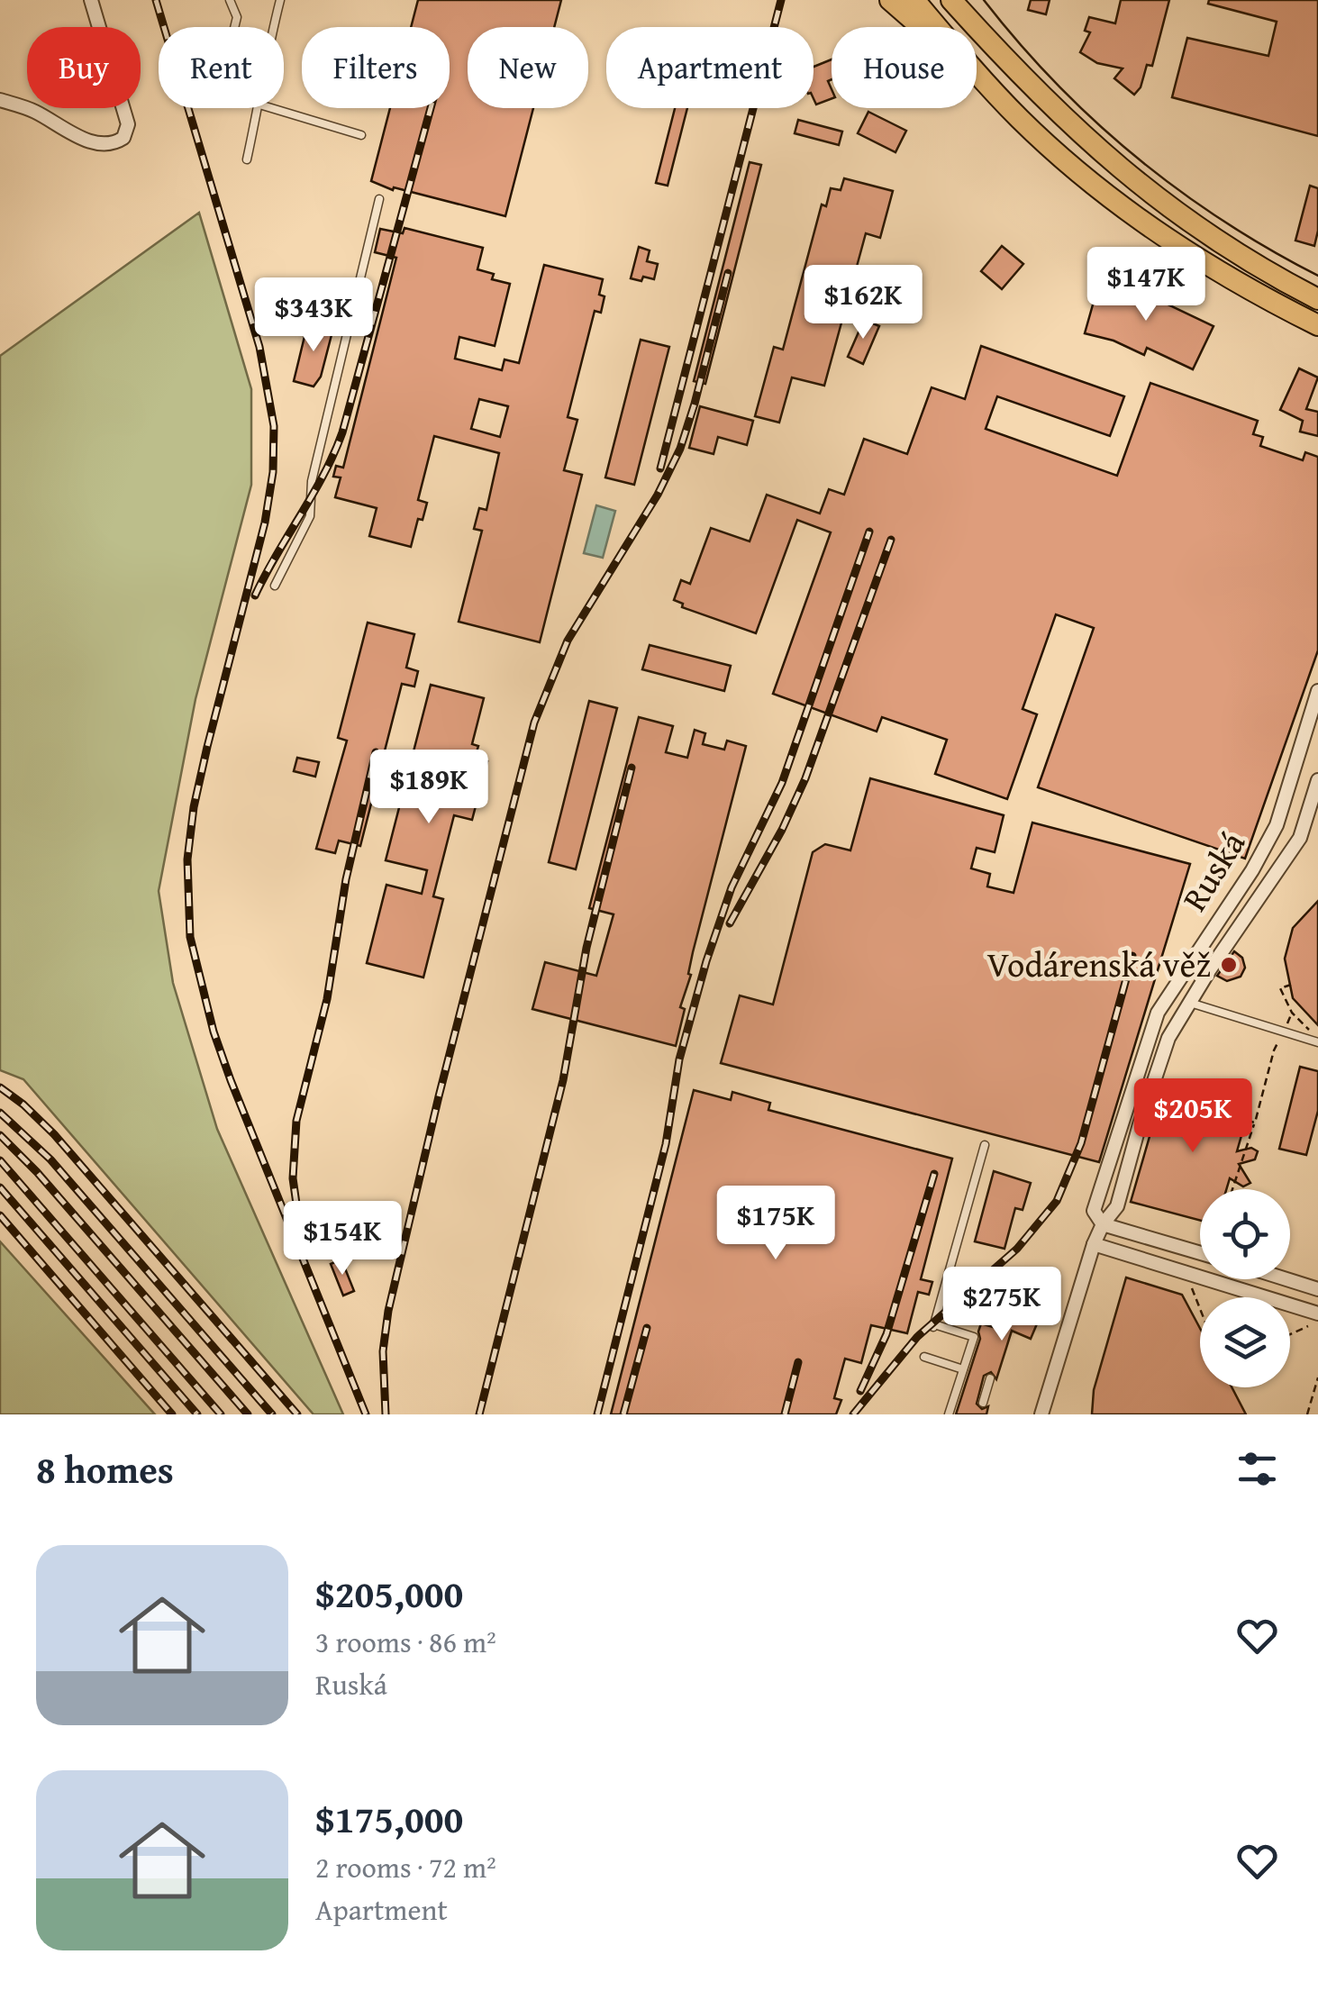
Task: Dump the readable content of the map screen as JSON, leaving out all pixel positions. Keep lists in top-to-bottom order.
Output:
{
  "streets": {
    "street": ["Ruská"]
  },
  "places": ["Vodárenská věž"],
  "page": {
    "chip": [
      "Buy",
      "Rent",
      "Filters",
      "New",
      "Apartment",
      "House"
    ],
    "price": [
      "$147K",
      "$162K",
      "$343K",
      "$189K",
      "$205K",
      "$175K",
      "$154K",
      "$275K"
    ],
    "heading": "8 homes",
    "list": [
      {
        "name": "$205,000",
        "note": "3 rooms · 86 m² · Ruská"
      },
      {
        "name": "$175,000",
        "note": "2 rooms · 72 m² · Apartment"
      }
    ]
  }
}
